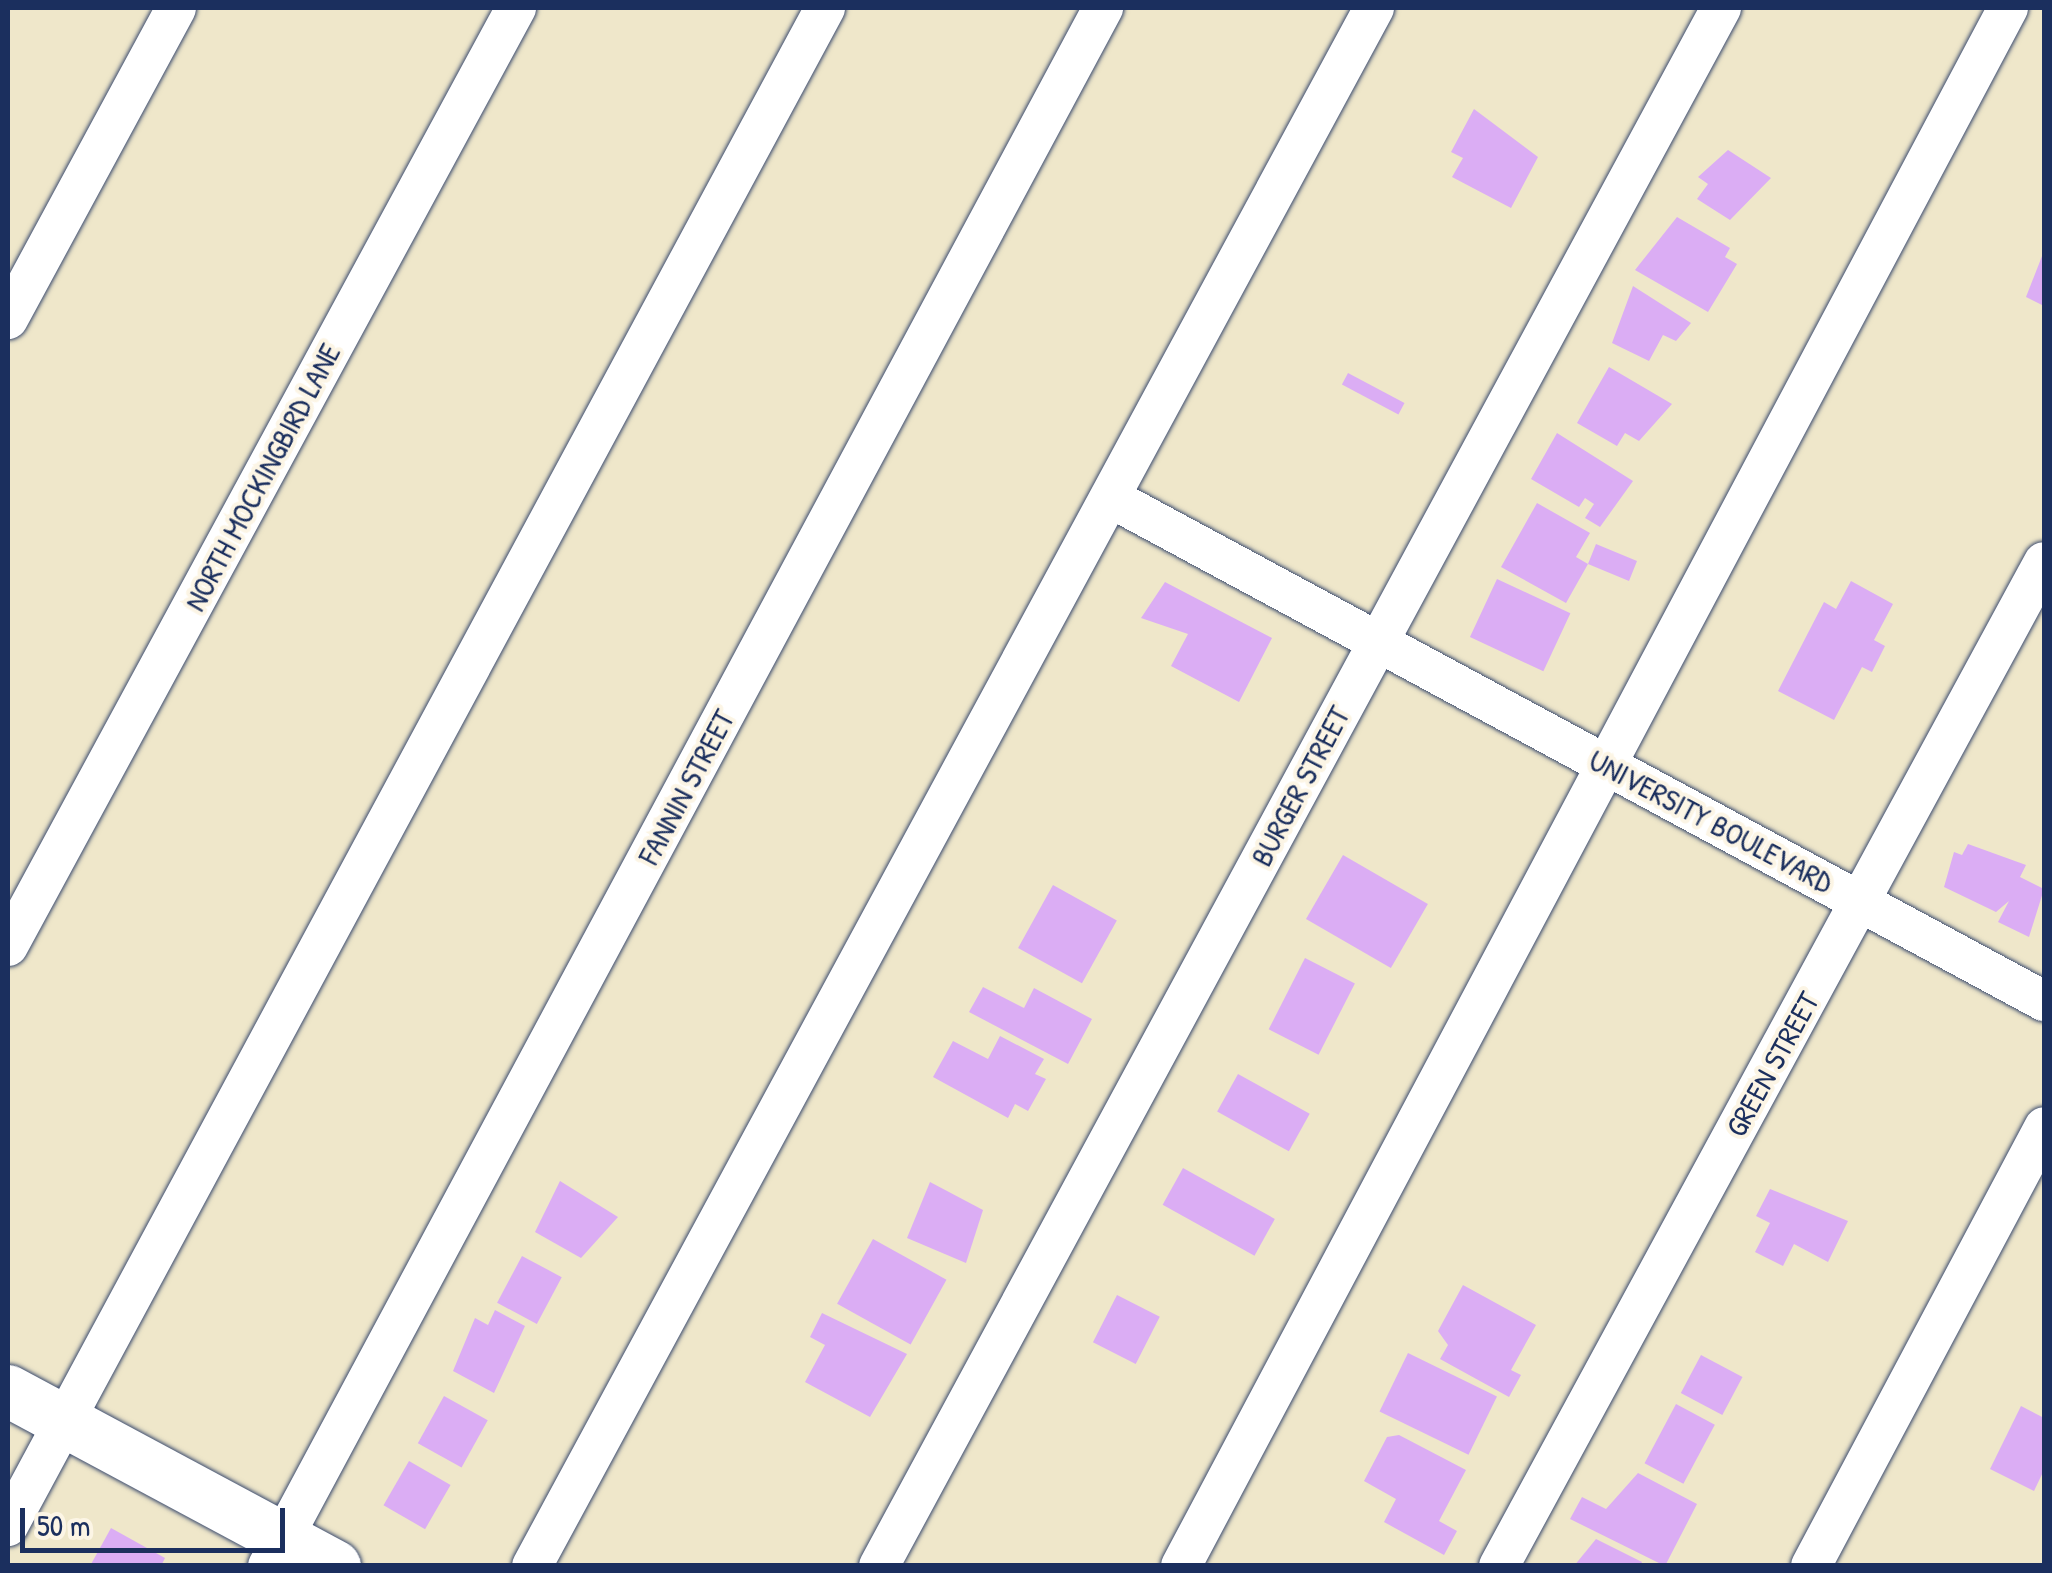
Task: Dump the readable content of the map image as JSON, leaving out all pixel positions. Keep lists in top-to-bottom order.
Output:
{
  "streets": {
    "street": [
      "NORTH MOCKINGBIRD LANE",
      "BURGER STREET",
      "FANNIN STREET",
      "UNIVERSITY BOULEVARD",
      "GREEN STREET"
    ]
  },
  "crossings": [
    ["BURGER STREET", "UNIVERSITY BOULEVARD"],
    ["UNIVERSITY BOULEVARD", "GREEN STREET"]
  ],
  "scale_bar": "50 m"
}
